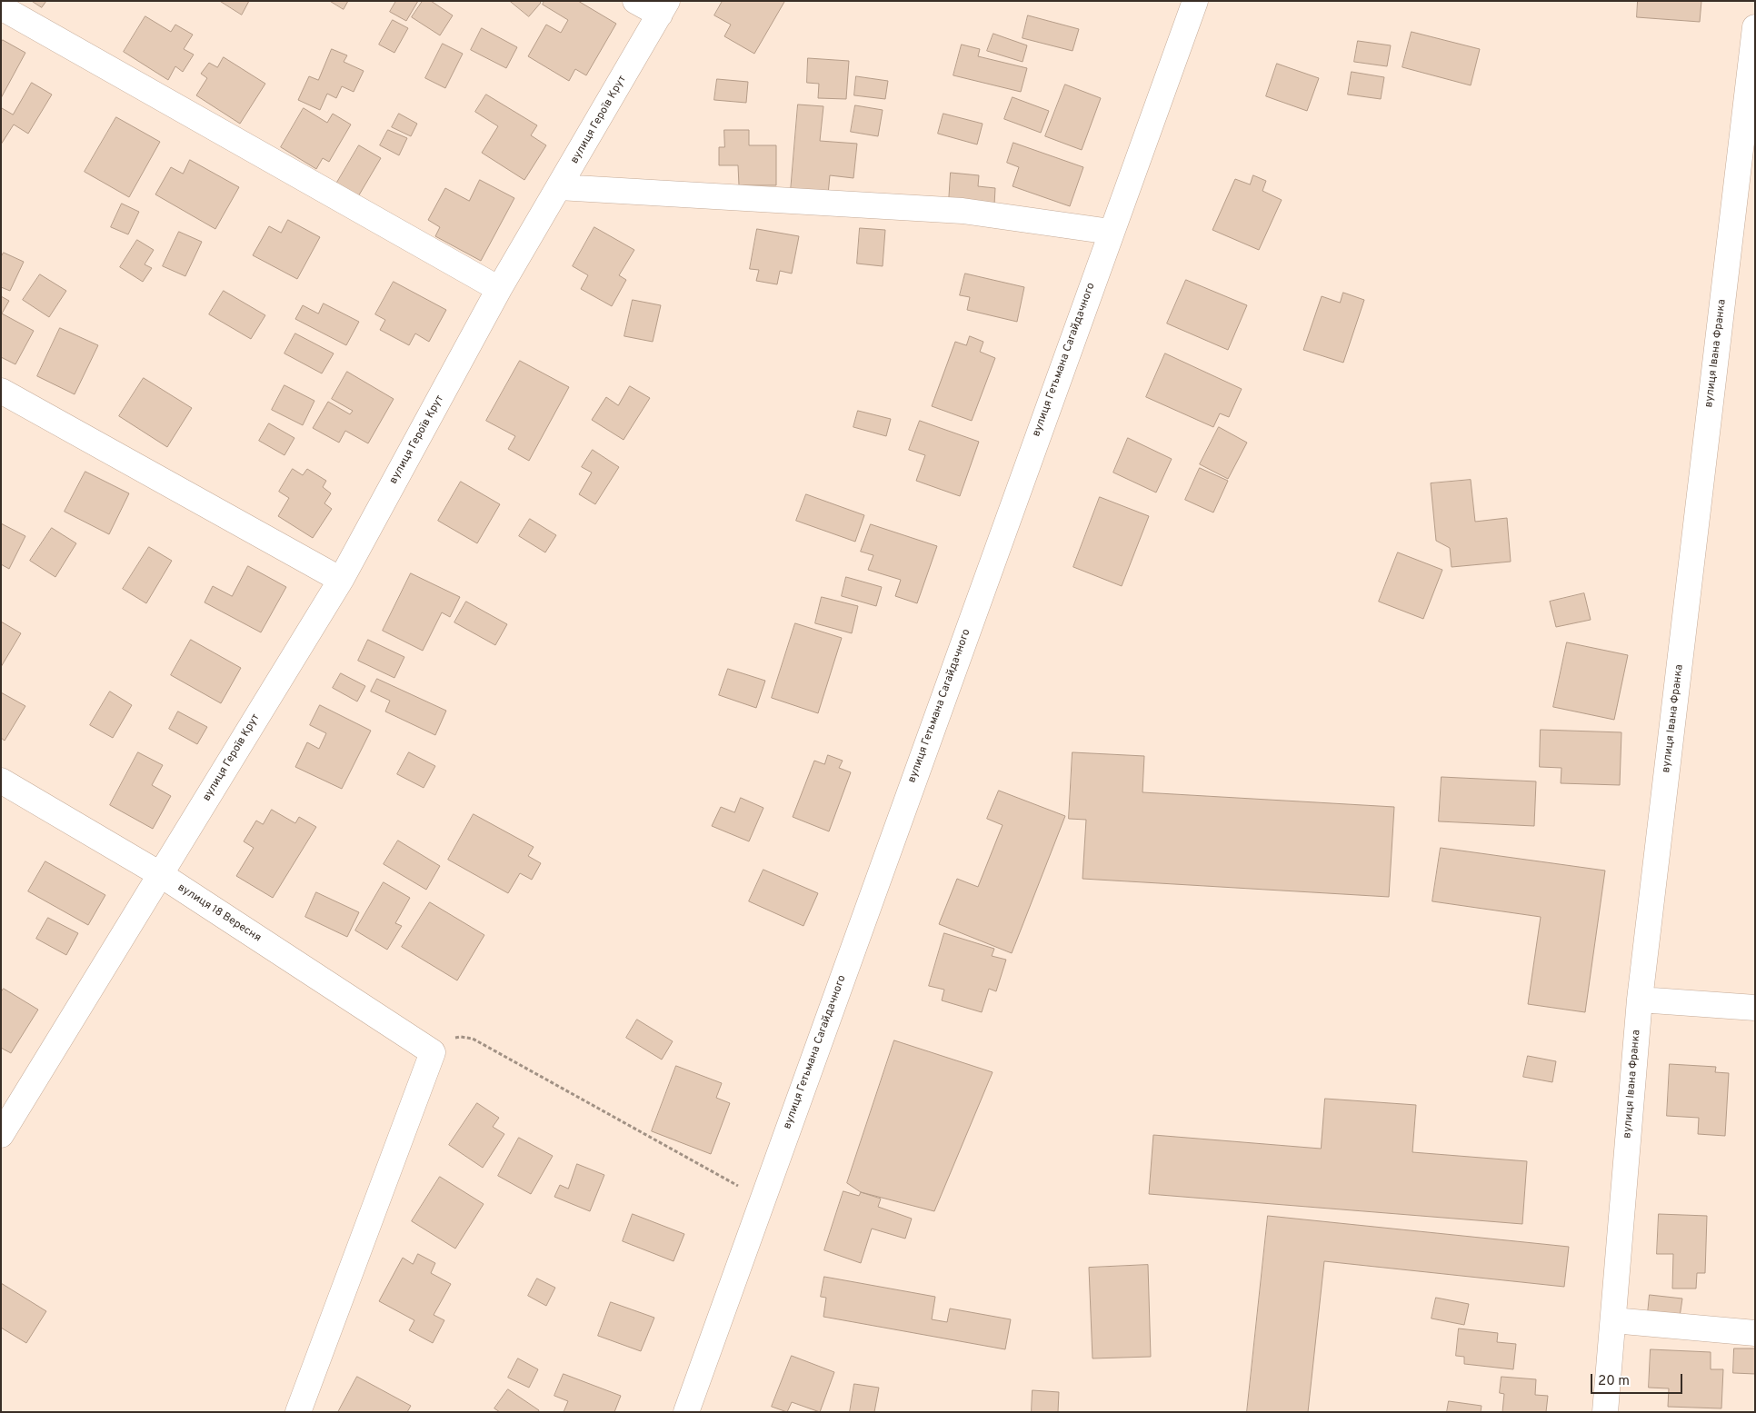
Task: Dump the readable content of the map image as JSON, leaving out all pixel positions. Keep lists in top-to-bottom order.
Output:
{
  "streets": {
    "street": [
      "вулиця Героїв Крут",
      "вулиця Івана Франка",
      "вулиця Гетьмана Сагайдачного",
      "вулиця 18 Вересня"
    ]
  },
  "crossings": [
    ["вулиця Героїв Крут", "вулиця 18 Вересня"]
  ],
  "scale_bar": "20 m"
}
